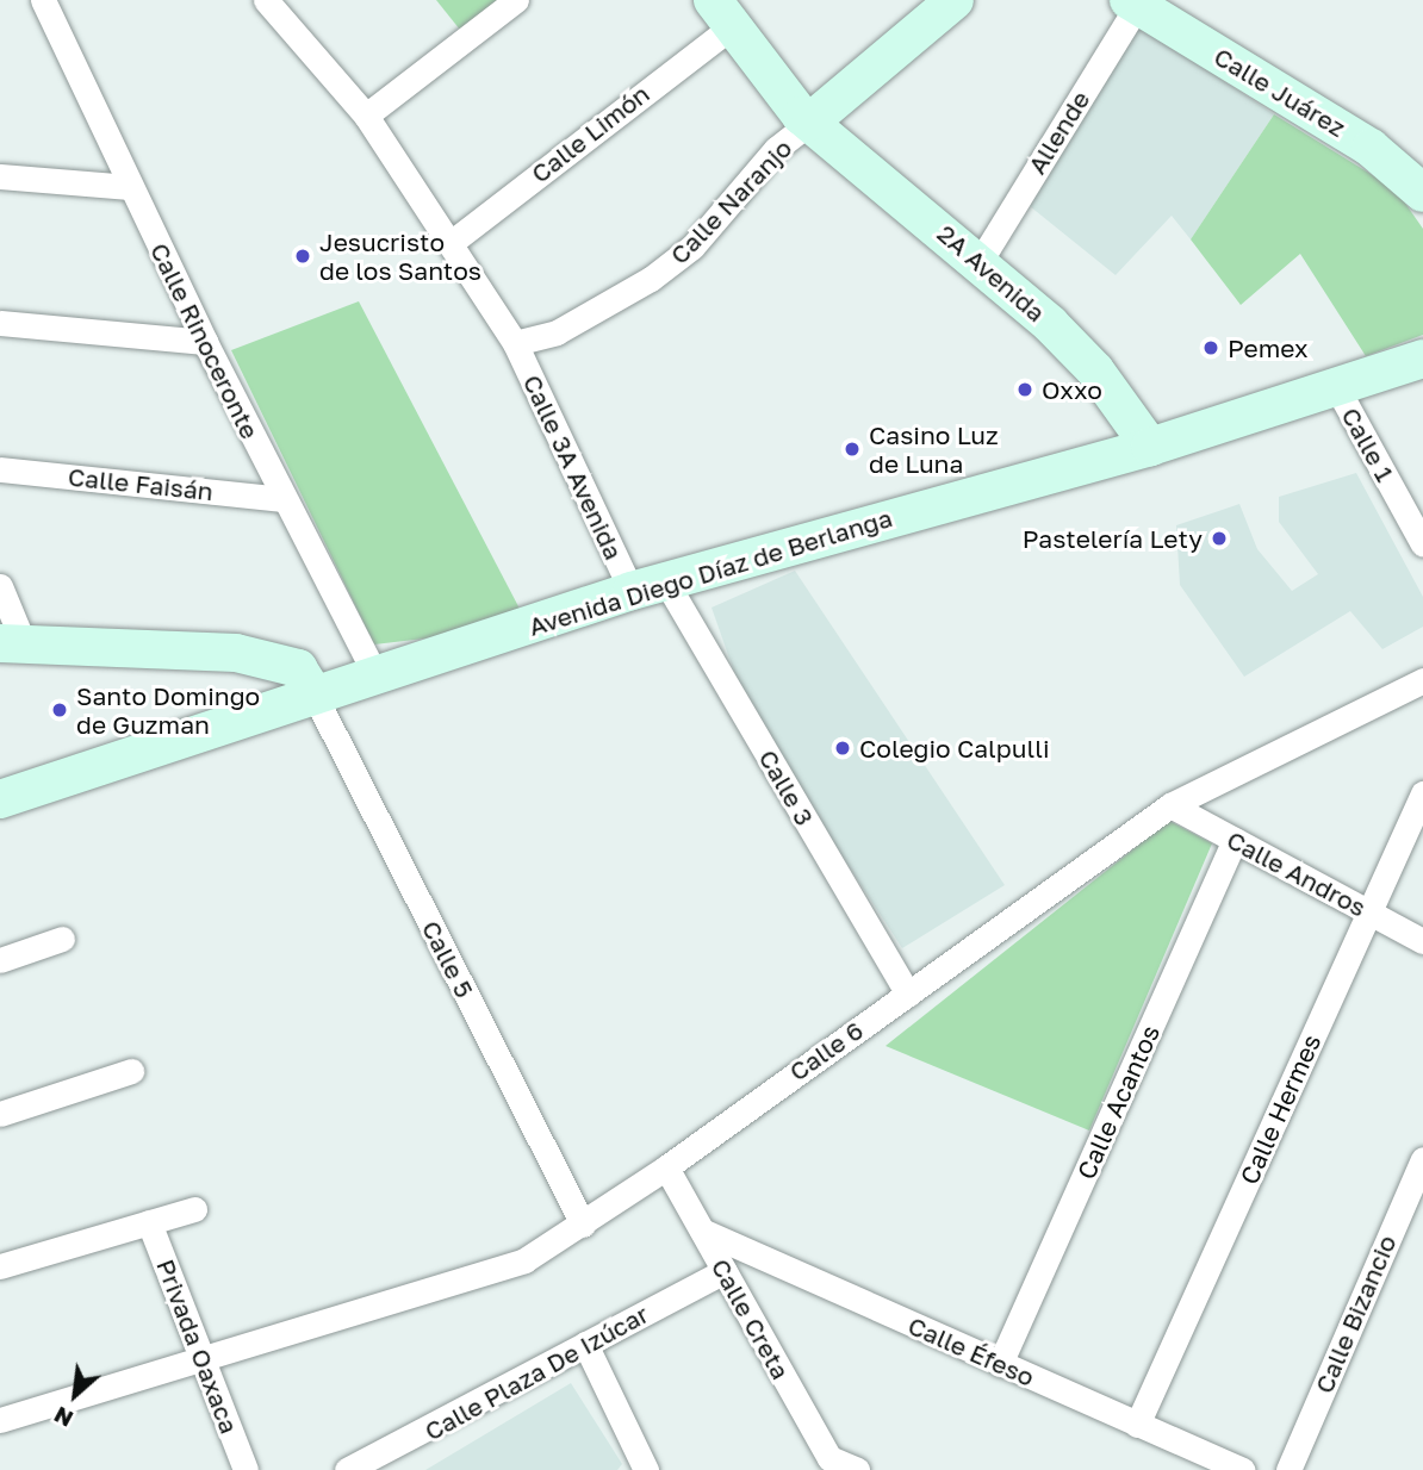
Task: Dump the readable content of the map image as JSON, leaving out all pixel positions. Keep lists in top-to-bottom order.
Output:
{
  "streets": {
    "street": [
      "Calle Juárez",
      "Allende",
      "Calle Limón",
      "Calle Naranjo",
      "2A Avenida",
      "Calle Rinoceronte",
      "Calle 1",
      "Calle 3A Avenida",
      "Calle Faisán",
      "Avenida Diego Díaz de Berlanga",
      "Calle 3",
      "Calle Andros",
      "Calle 5",
      "Calle 6",
      "Calle Acantos",
      "Calle Hermes",
      "Calle Bizancio",
      "Calle Creta",
      "Privada Oaxaca",
      "Calle Éfeso",
      "Calle Plaza De Izúcar"
    ]
  },
  "crossings": [
    ["Calle Juárez", "Allende"],
    ["Allende", "2A Avenida"],
    ["Calle Limón", "2A Avenida"],
    ["Calle Limón", "Calle 3A Avenida"],
    ["Calle Naranjo", "2A Avenida"],
    ["Calle Naranjo", "Calle 3A Avenida"],
    ["2A Avenida", "Avenida Diego Díaz de Berlanga"],
    ["Calle Rinoceronte", "Calle Faisán"],
    ["Calle Rinoceronte", "Avenida Diego Díaz de Berlanga"],
    ["Calle 1", "Avenida Diego Díaz de Berlanga"],
    ["Calle 3A Avenida", "Avenida Diego Díaz de Berlanga"],
    ["Calle 3A Avenida", "Calle 3"],
    ["Avenida Diego Díaz de Berlanga", "Calle 3"],
    ["Avenida Diego Díaz de Berlanga", "Calle 5"],
    ["Calle 3", "Calle 6"],
    ["Calle Andros", "Calle 6"],
    ["Calle Andros", "Calle Acantos"],
    ["Calle Andros", "Calle Hermes"],
    ["Calle 5", "Calle 6"],
    ["Calle 6", "Calle Creta"],
    ["Calle 6", "Privada Oaxaca"],
    ["Calle Acantos", "Calle Éfeso"],
    ["Calle Hermes", "Calle Éfeso"],
    ["Calle Creta", "Calle Éfeso"],
    ["Calle Creta", "Calle Plaza De Izúcar"]
  ],
  "places": [
    "Jesucristo de los Santos",
    "Pemex",
    "Oxxo",
    "Casino Luz de Luna",
    "Pastelería Lety",
    "Santo Domingo de Guzman",
    "Colegio Calpulli"
  ],
  "north": "bottom left"
}
